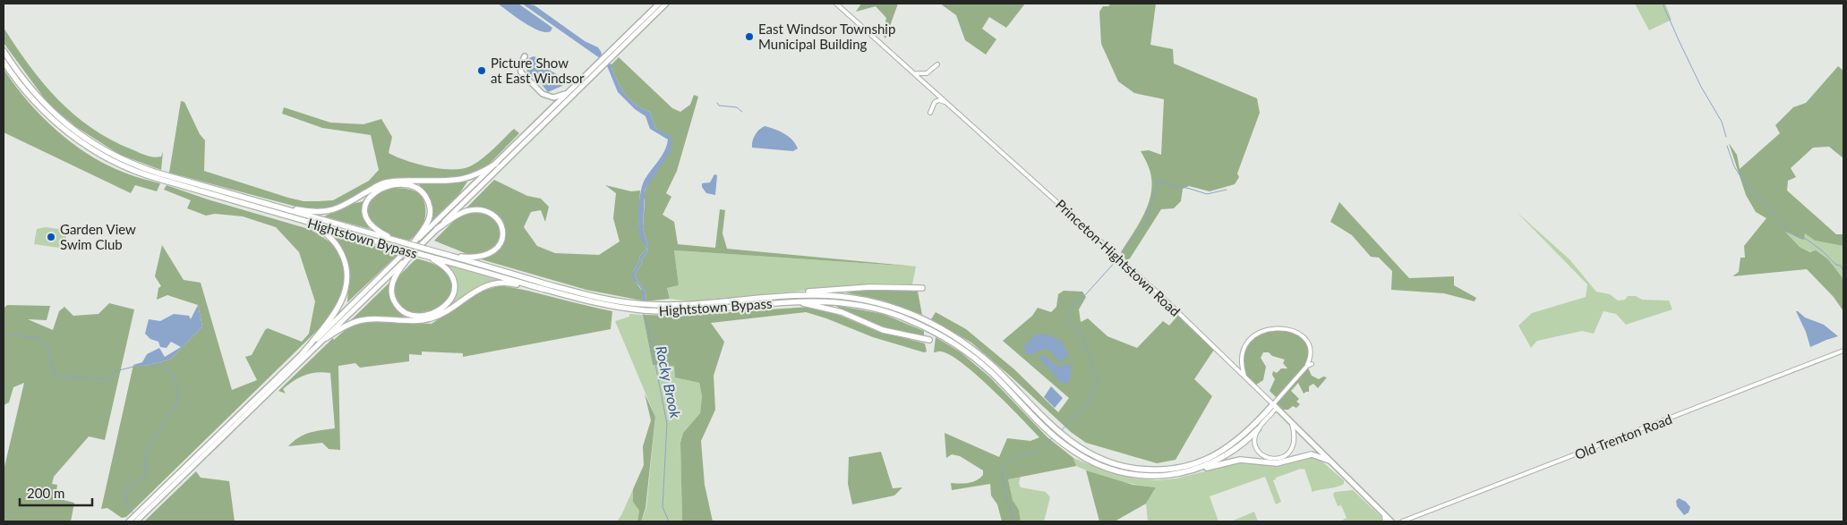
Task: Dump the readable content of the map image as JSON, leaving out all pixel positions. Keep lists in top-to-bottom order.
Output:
{
  "streets": {
    "highway": ["Hightstown Bypass"],
    "main road": ["Princeton-Hightstown Road", "Old Trenton Road"]
  },
  "crossings": [
    ["Hightstown Bypass", "Princeton-Hightstown Road"]
  ],
  "water": ["Rocky Brook"],
  "places": ["East Windsor Township Municipal Building", "Picture Show at East Windsor", "Garden View Swim Club"],
  "scale_bar": "200 m"
}
